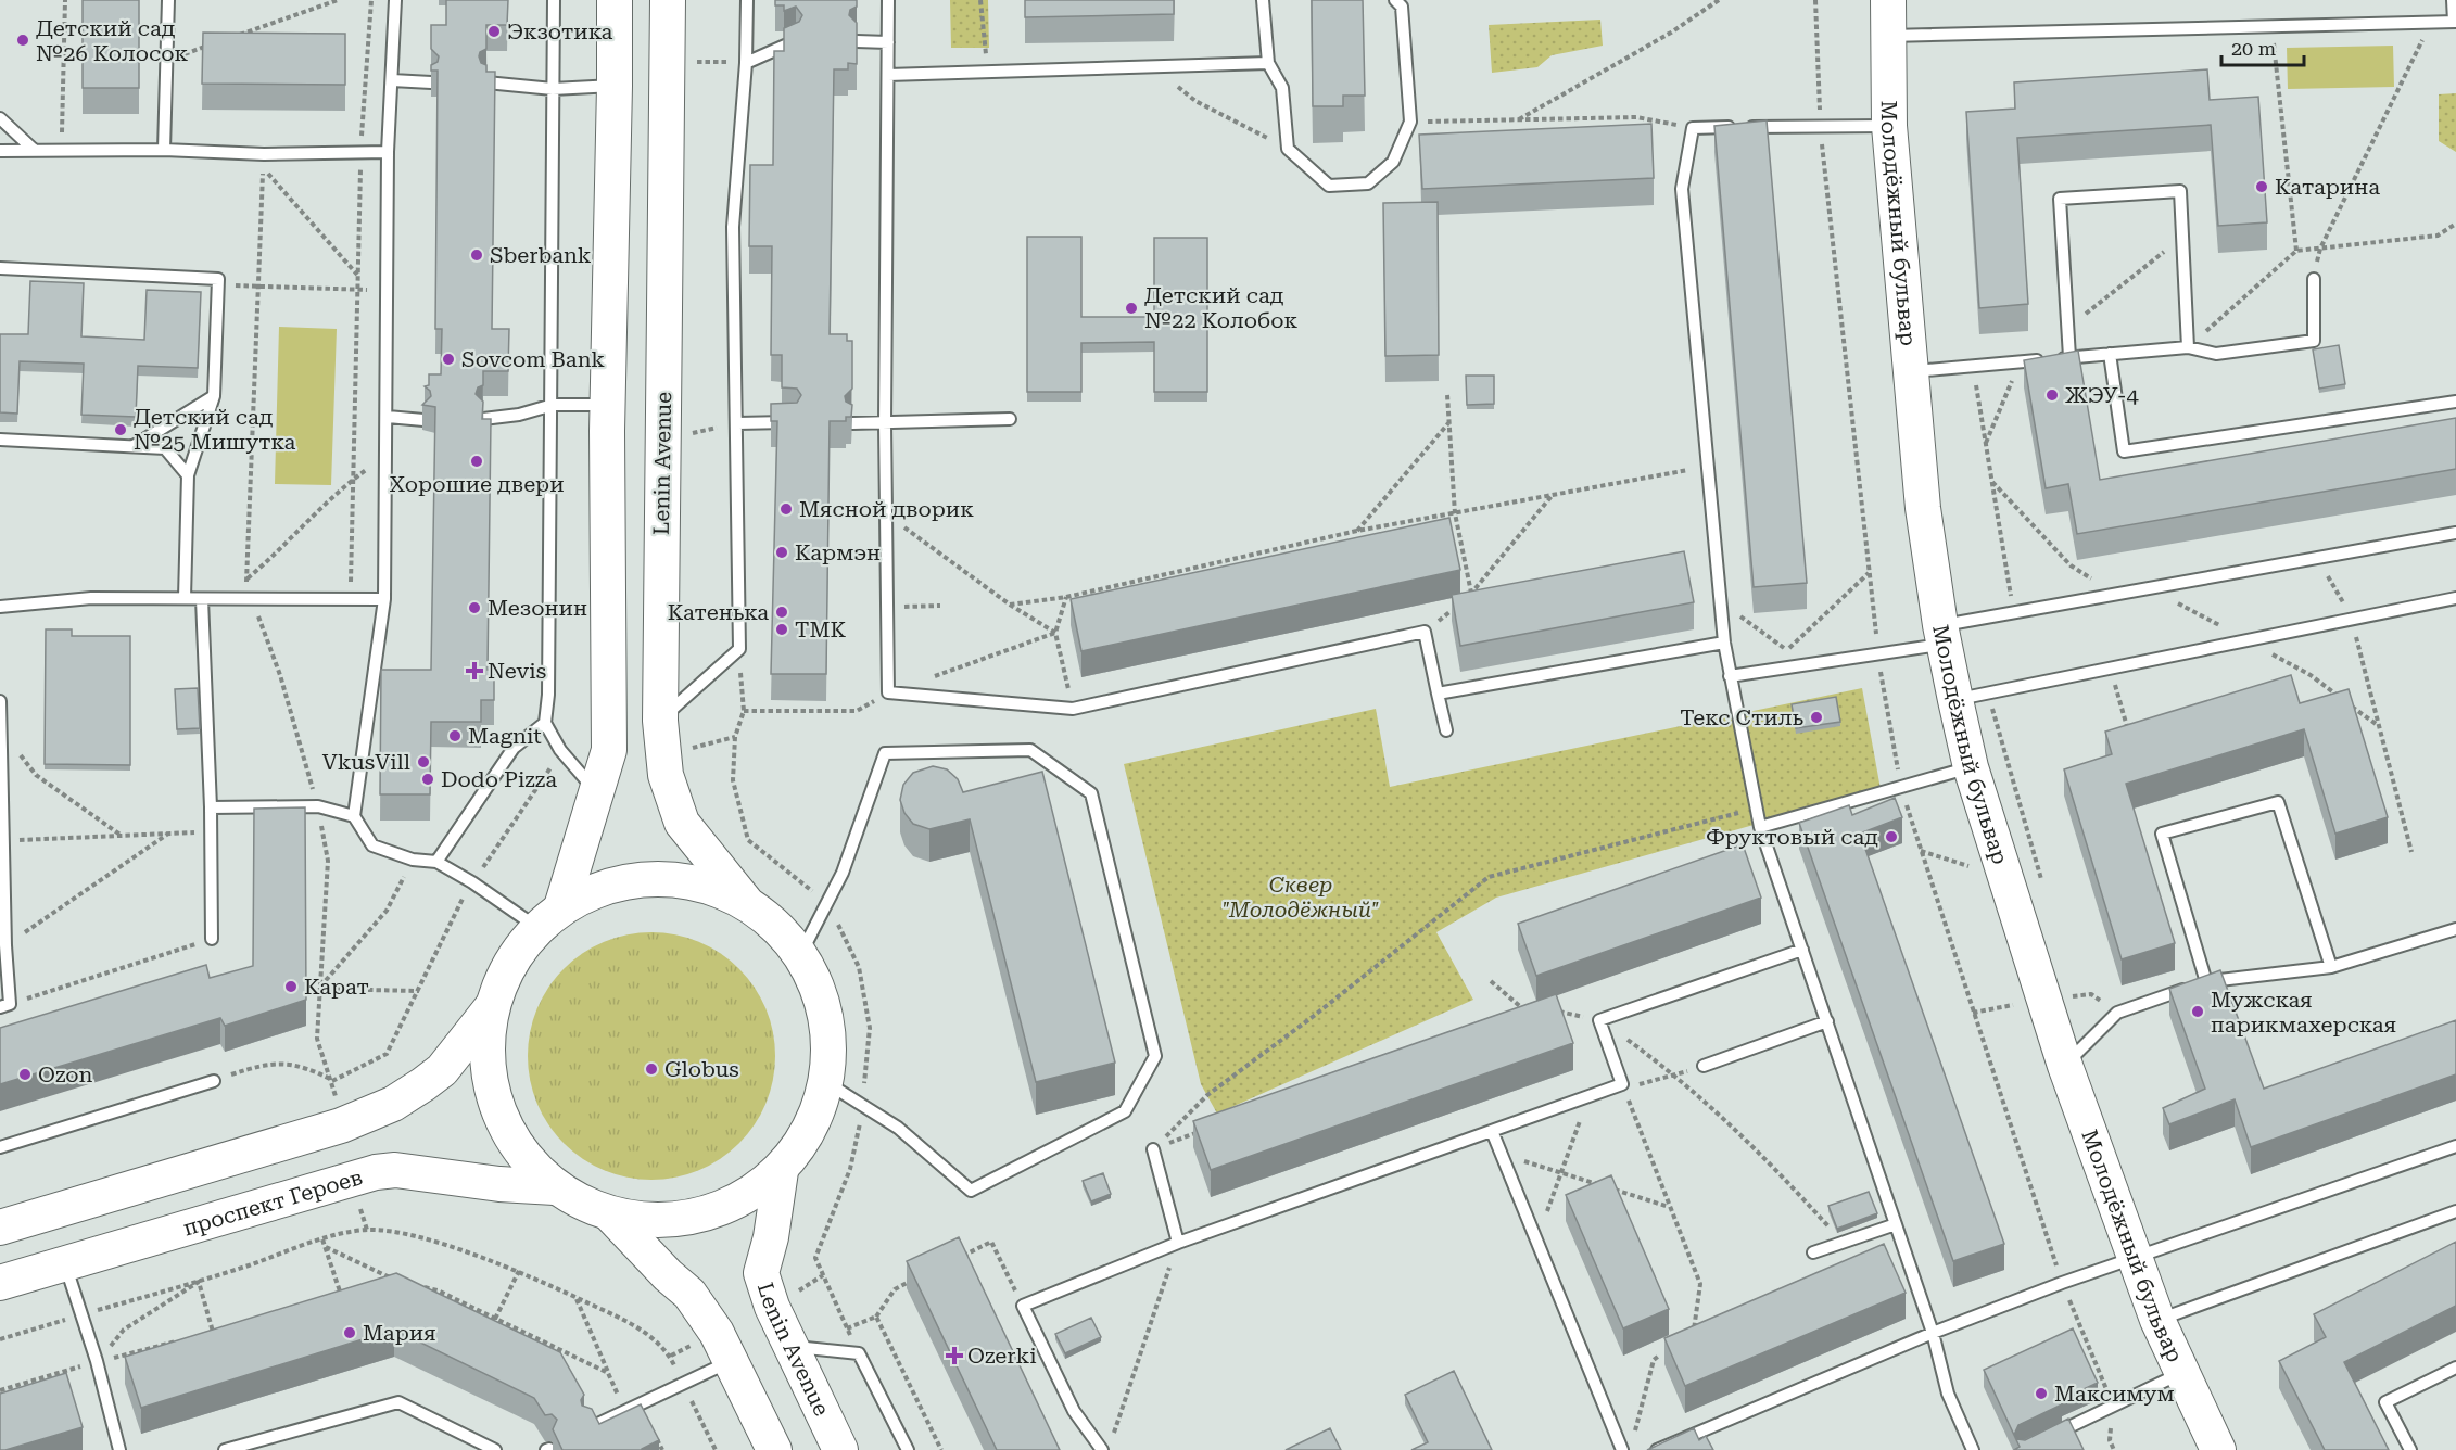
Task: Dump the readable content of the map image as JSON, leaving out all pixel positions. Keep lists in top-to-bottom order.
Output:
{
  "streets": {
    "street": ["Молодёжный бульвар", "Lenin Avenue", "проспект Героев"]
  },
  "parks": ["Сквер \"Молодёжный\""],
  "places": {
    "other": [
      "Экзотика",
      "Детский сад №26 Колосок",
      "Катарина",
      "Sberbank",
      "Детский сад №22 Колобок",
      "Sovcom Bank",
      "ЖЭУ-4",
      "Детский сад №25 Мишутка",
      "Хорошие двери",
      "Мясной дворик",
      "Кармэн",
      "Мезонин",
      "Катенька",
      "ТМК",
      "Текс Стиль",
      "Magnit",
      "VkusVill",
      "Dodo Pizza",
      "Фруктовый сад",
      "Карат",
      "Мужская парикмахерская",
      "Globus",
      "Ozon",
      "Мария",
      "Максимум"
    ],
    "health": ["Nevis", "Ozerki"]
  },
  "scale_bar": "20 m"
}
